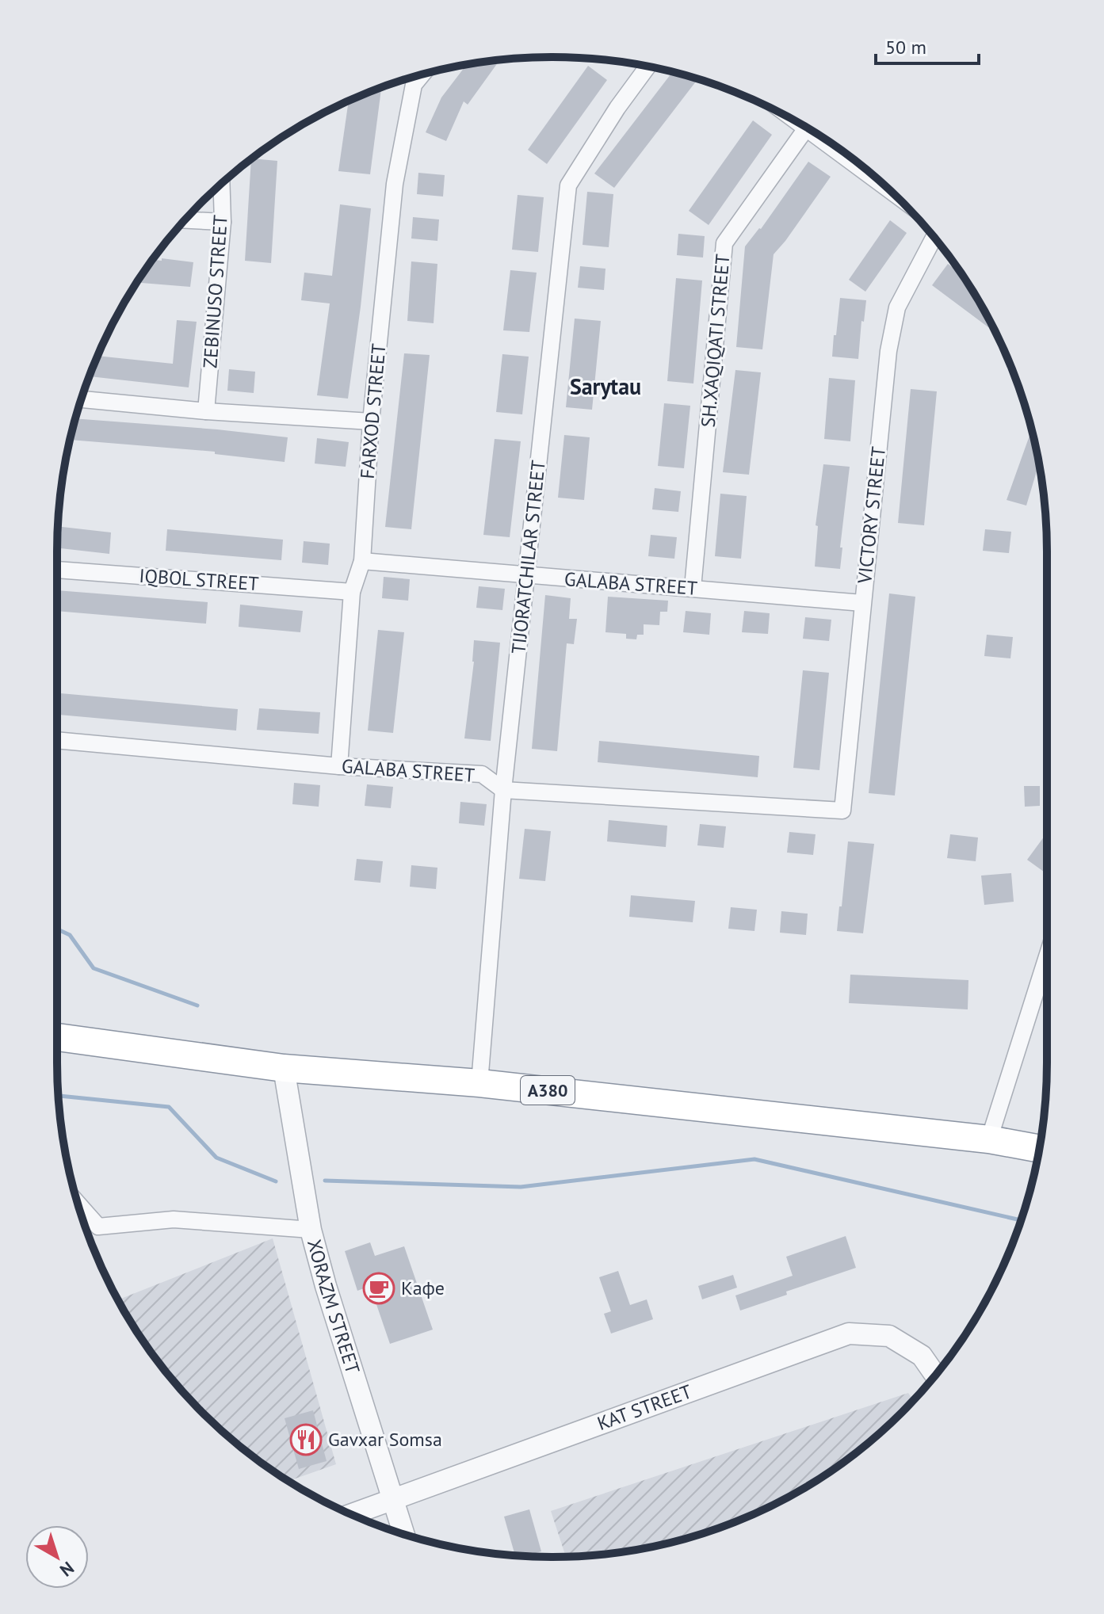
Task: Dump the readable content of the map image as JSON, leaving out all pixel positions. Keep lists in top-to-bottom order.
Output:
{
  "streets": {
    "highway": ["A380"],
    "street": [
      "ZEBINUSO STREET",
      "SH.XAQIQATI STREET",
      "FARXOD STREET",
      "VICTORY STREET",
      "TIJORATCHILAR STREET",
      "IQBOL STREET",
      "GALABA STREET",
      "XORAZM STREET",
      "KAT STREET"
    ]
  },
  "crossings": [
    ["SH.XAQIQATI STREET", "GALABA STREET"],
    ["FARXOD STREET", "IQBOL STREET"],
    ["FARXOD STREET", "GALABA STREET"],
    ["VICTORY STREET", "GALABA STREET"],
    ["TIJORATCHILAR STREET", "GALABA STREET"],
    ["TIJORATCHILAR STREET", "A380"],
    ["A380", "XORAZM STREET"],
    ["XORAZM STREET", "KAT STREET"]
  ],
  "districts": ["Sarytau"],
  "places": {
    "cafe": ["Кафе"],
    "restaurant": ["Gavxar Somsa"]
  },
  "scale_bar": "50 m",
  "north": "bottom right"
}
